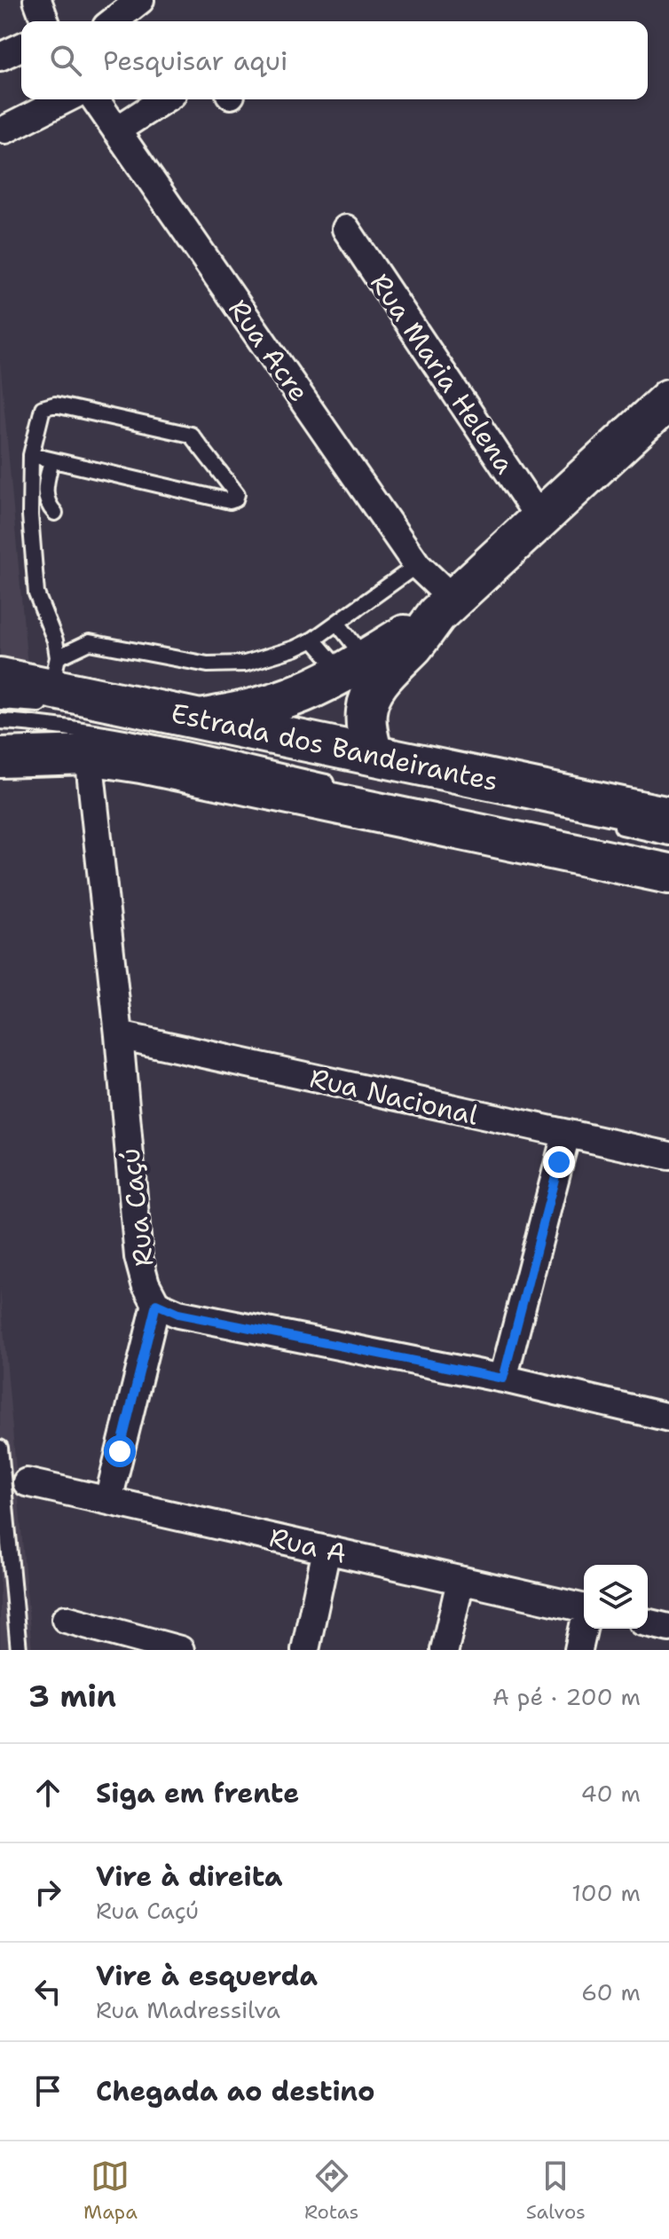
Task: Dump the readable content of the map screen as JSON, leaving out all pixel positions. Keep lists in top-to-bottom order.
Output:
{
  "streets": {
    "main road": ["Estrada dos Bandeirantes"],
    "street": [
      "Rua Acre",
      "Rua Maria Helena",
      "Rua Nacional",
      "Rua Caçú",
      "Rua A"
    ]
  },
  "crossings": [
    ["Estrada dos Bandeirantes", "Rua Caçú"],
    ["Rua Nacional", "Rua Caçú"]
  ],
  "page": {
    "search": "Pesquisar aqui",
    "heading": ["3 min", "A pé · 200 m"],
    "list": [
      ["Siga em frente", "40 m"],
      ["Vire à direita", "Rua Caçú", "100 m"],
      ["Vire à esquerda", "Rua Madressilva", "60 m"],
      "Chegada ao destino"
    ],
    "nav": ["Mapa", "Rotas", "Salvos"]
  }
}
